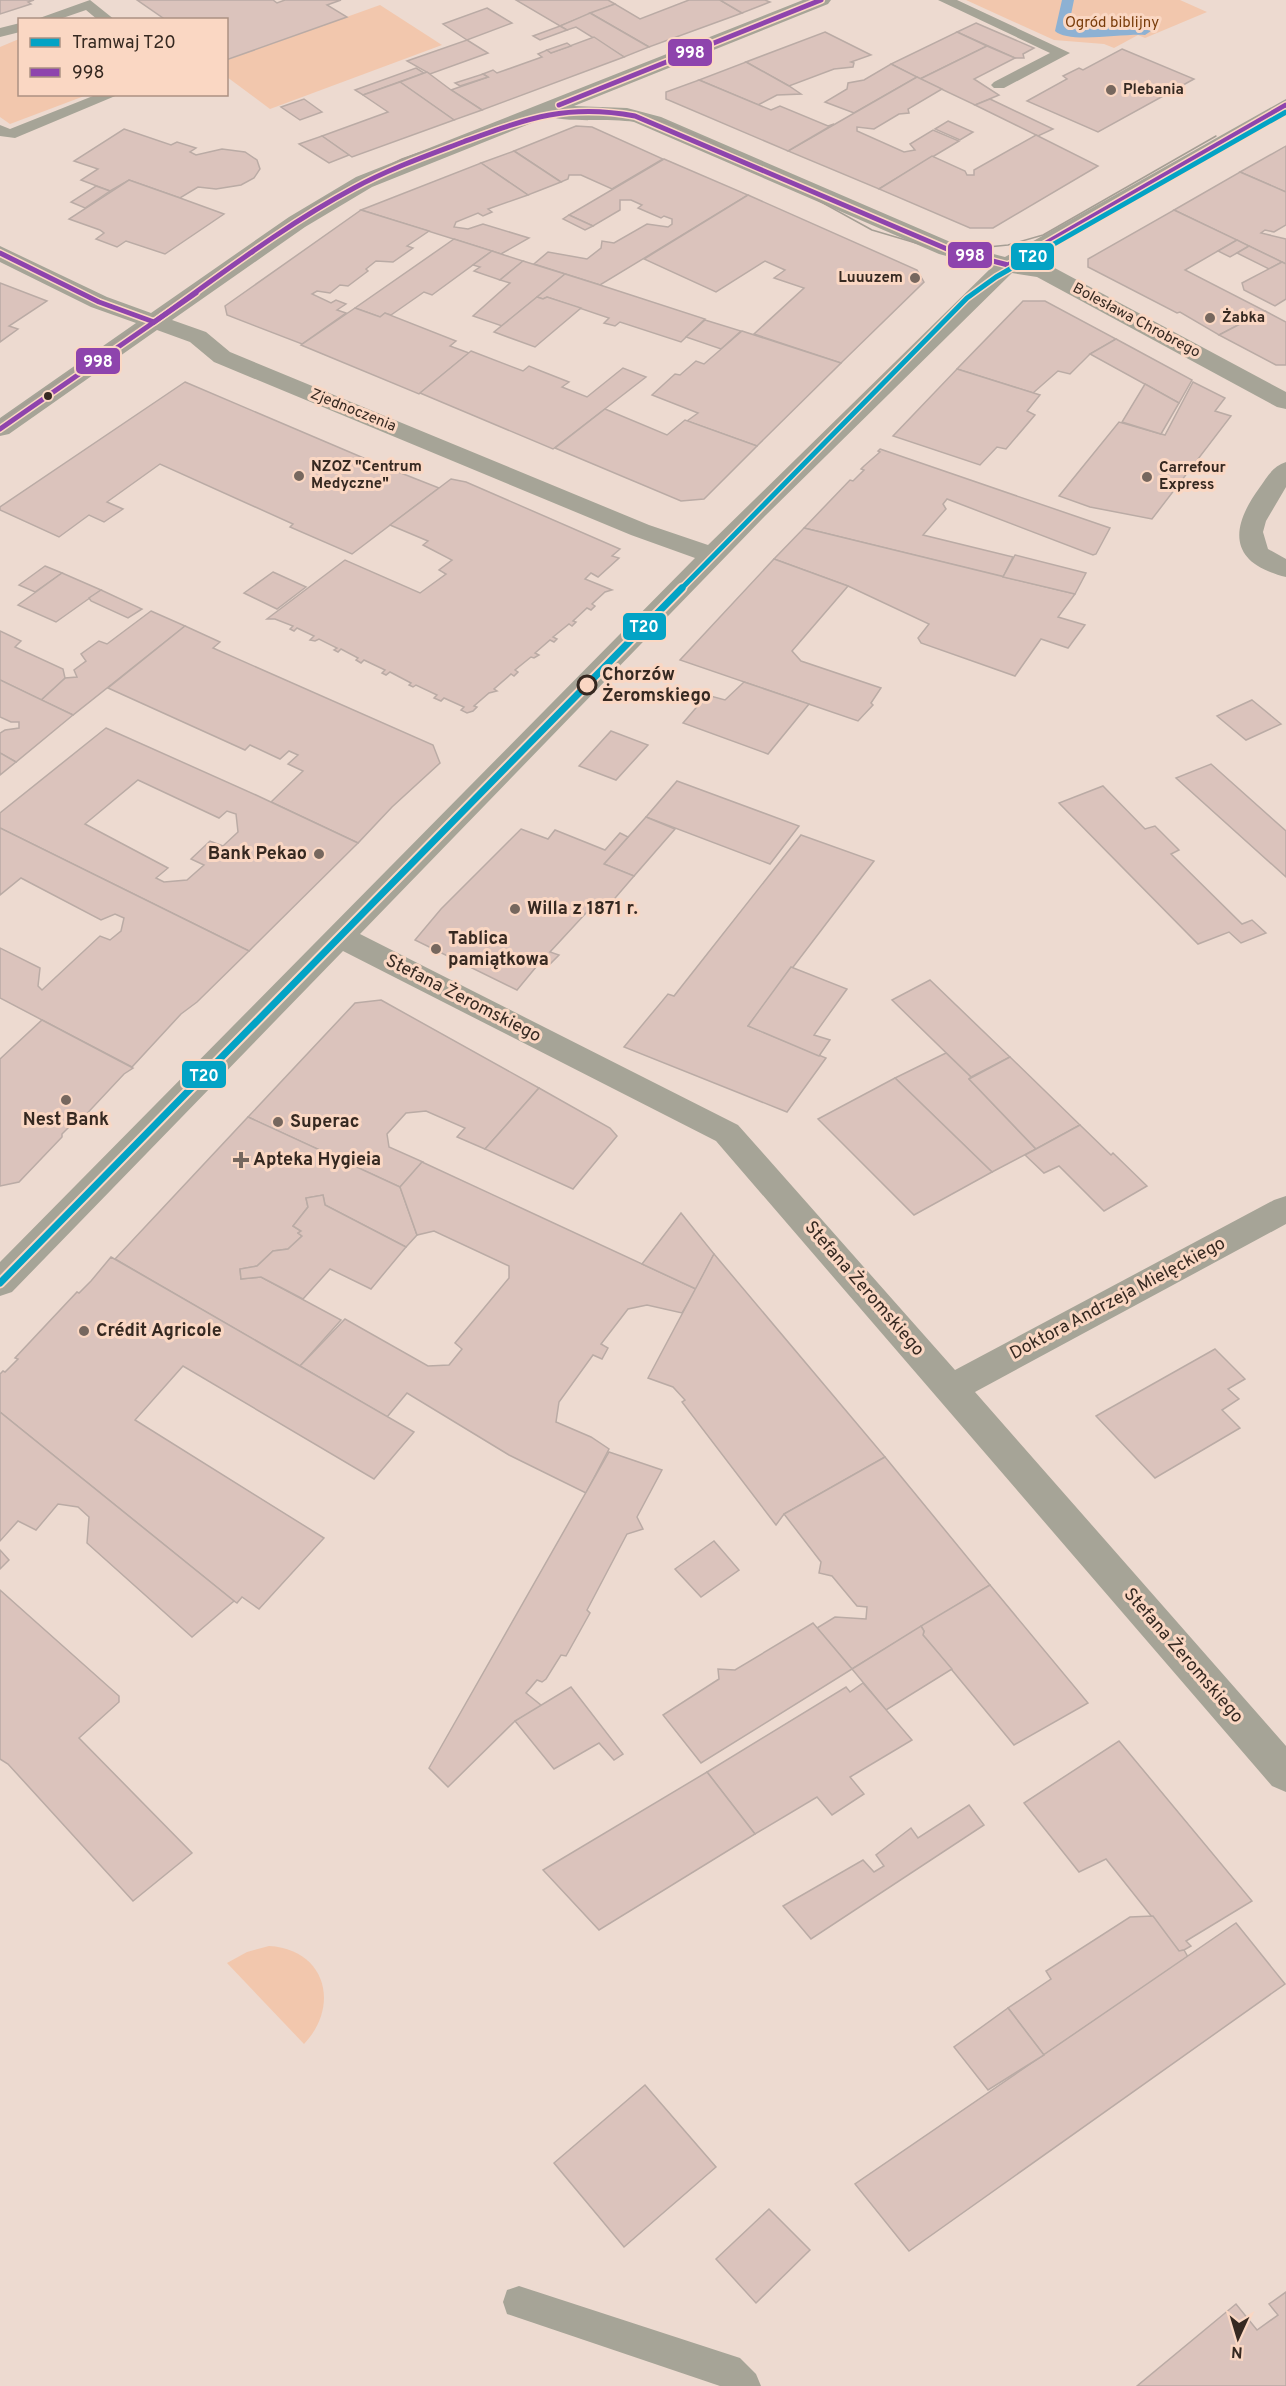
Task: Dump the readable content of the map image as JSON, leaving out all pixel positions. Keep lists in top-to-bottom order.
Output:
{
  "streets": {
    "street": [
      "Bolesława Chrobrego",
      "Zjednoczenia",
      "Stefana Żeromskiego",
      "Doktora Andrzeja Mielęckiego"
    ]
  },
  "crossings": [
    ["Stefana Żeromskiego", "Doktora Andrzeja Mielęckiego"]
  ],
  "parks": ["Ogród biblijny"],
  "places": {
    "other": [
      "Plebania",
      "Luuuzem",
      "Żabka",
      "NZOZ \"Centrum Medyczne\"",
      "Carrefour Express",
      "Chorzów Żeromskiego",
      "Bank Pekao",
      "Willa z 1871 r.",
      "Tablica pamiątkowa",
      "Nest Bank",
      "Superac",
      "Crédit Agricole"
    ],
    "health": ["Apteka Hygieia"]
  },
  "lines": ["transit line 998", "tram line T20"],
  "legend": ["Tramwaj T20", "998"],
  "north": "bottom"
}
